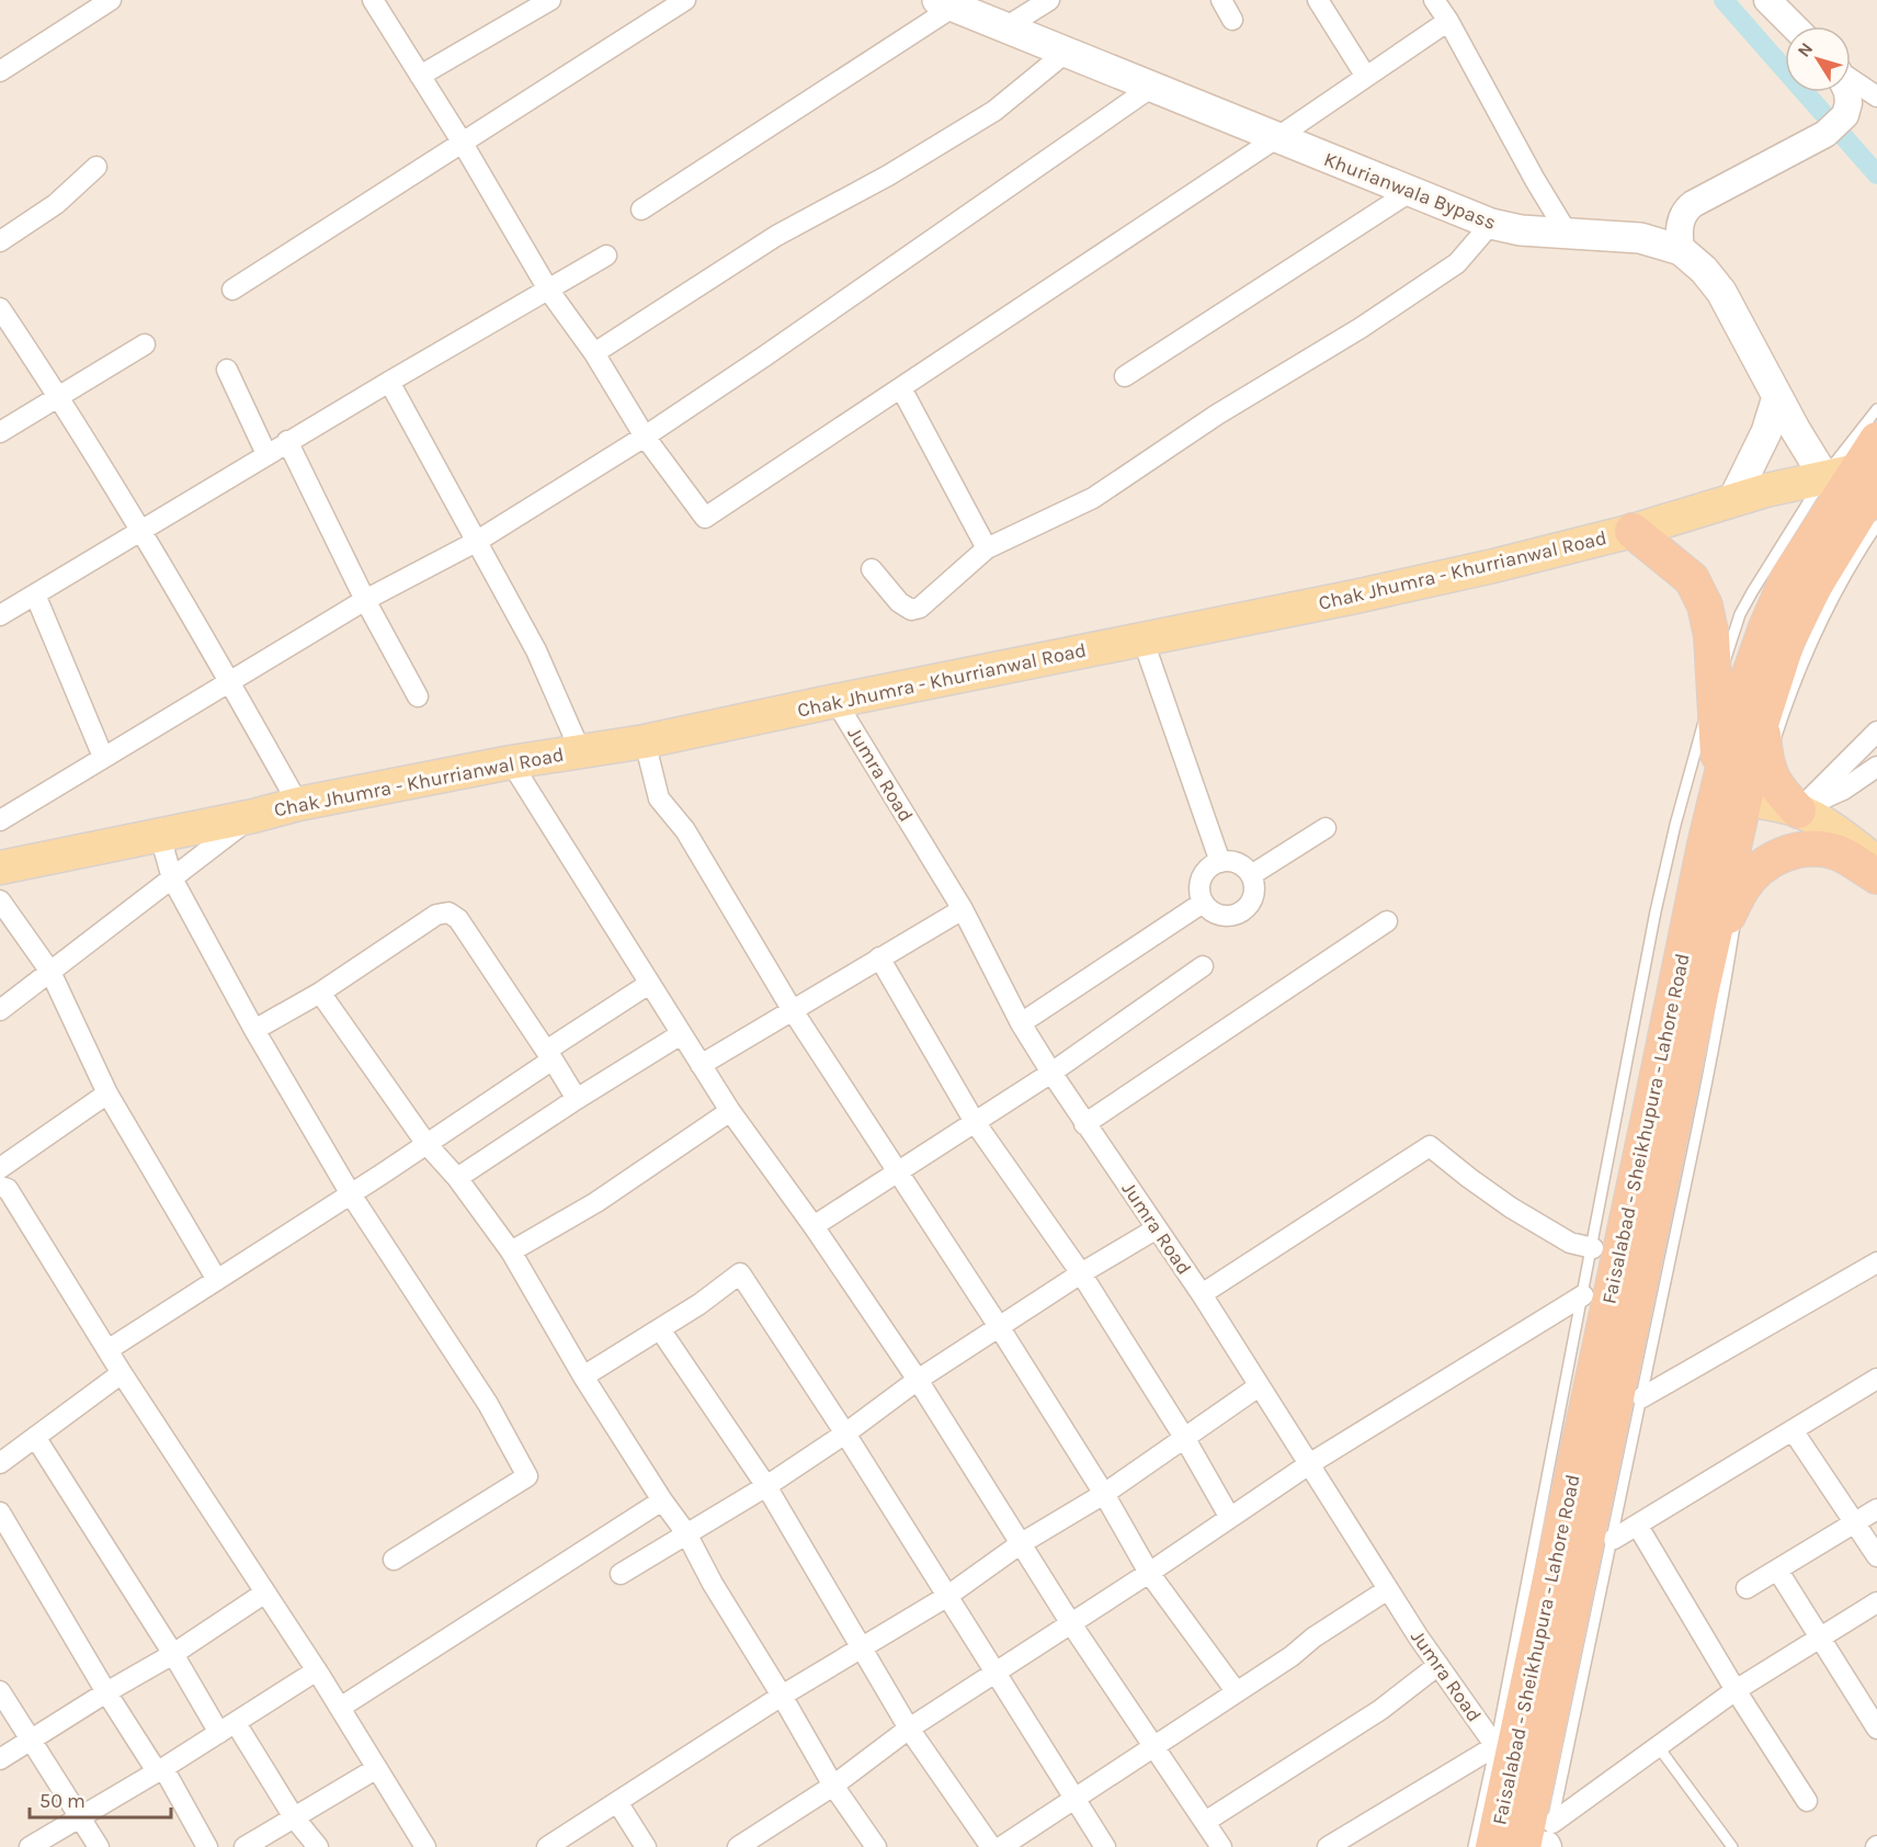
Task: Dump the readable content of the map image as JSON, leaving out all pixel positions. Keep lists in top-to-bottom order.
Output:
{
  "streets": {
    "highway": ["Faisalabad - Sheikhupura - Lahore Road"],
    "main road": ["Khurianwala Bypass", "Chak Jhumra - Khurrianwal Road"],
    "street": ["Jumra Road"]
  },
  "crossings": [
    ["Khurianwala Bypass", "Chak Jhumra - Khurrianwal Road"],
    ["Khurianwala Bypass", "Faisalabad - Sheikhupura - Lahore Road"],
    ["Chak Jhumra - Khurrianwal Road", "Jumra Road"],
    ["Chak Jhumra - Khurrianwal Road", "Faisalabad - Sheikhupura - Lahore Road"]
  ],
  "scale_bar": "50 m",
  "north": "top left"
}
